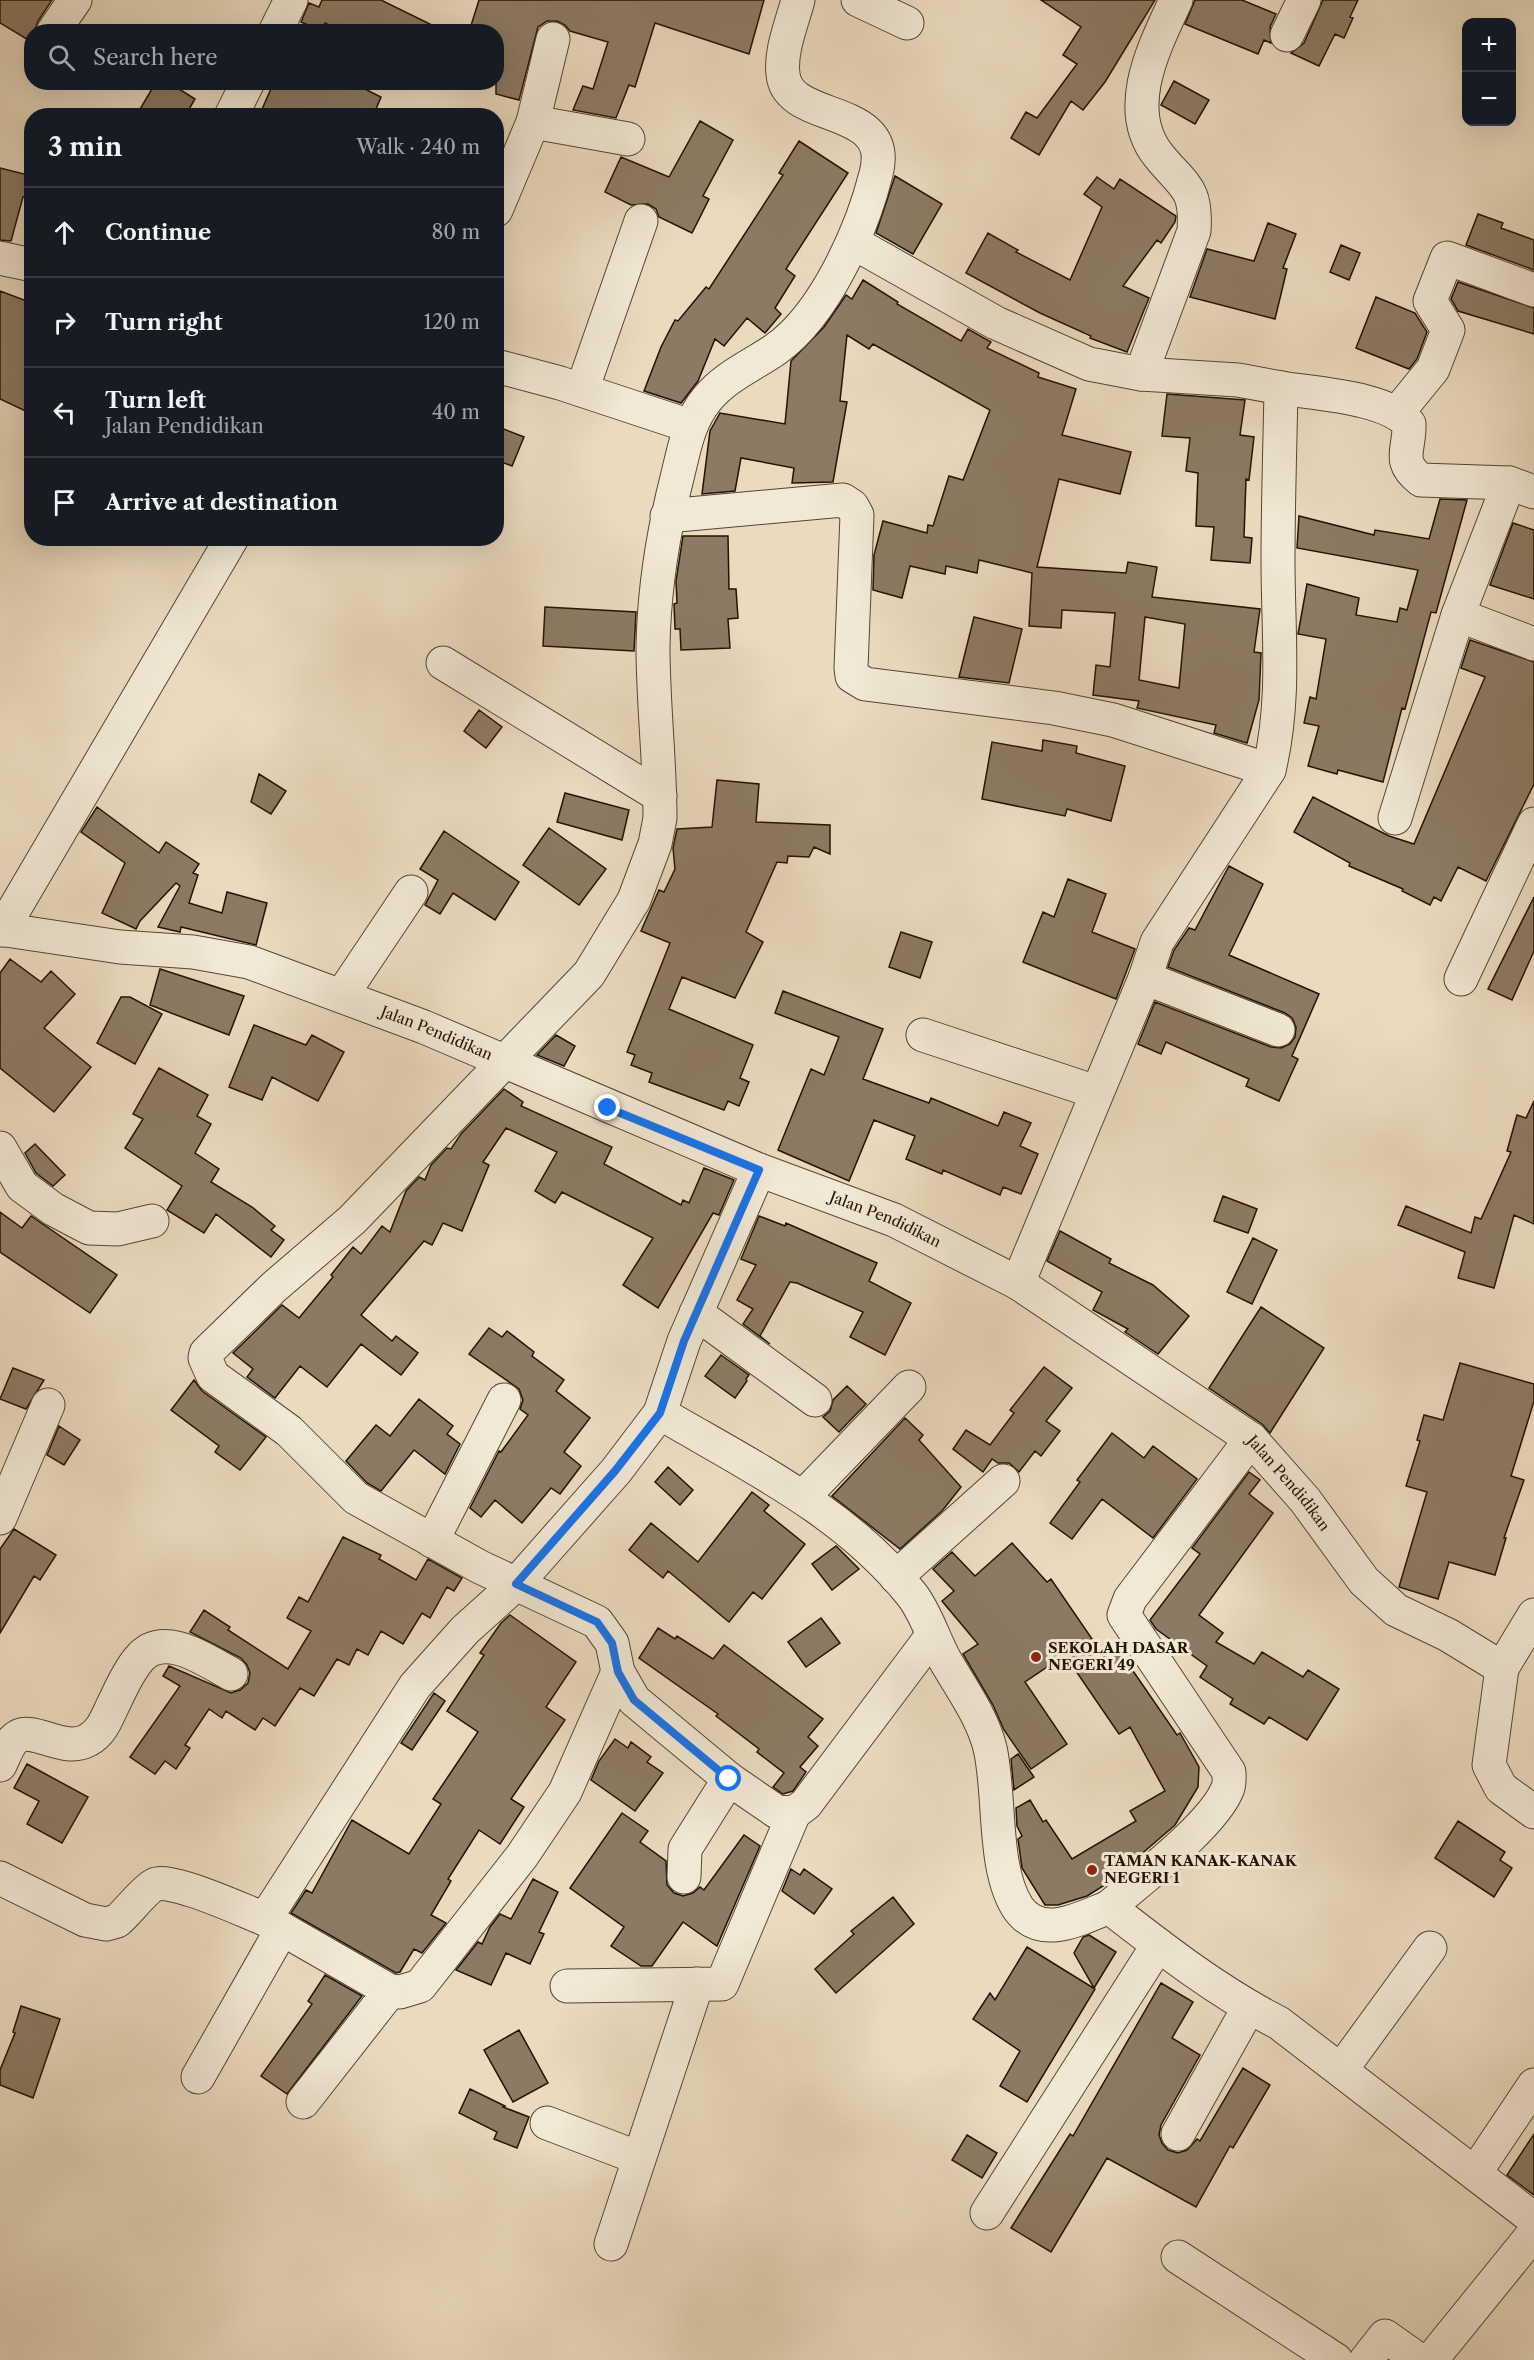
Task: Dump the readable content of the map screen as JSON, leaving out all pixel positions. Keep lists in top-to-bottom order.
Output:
{
  "streets": {
    "street": ["Jalan Pendidikan"]
  },
  "places": ["SEKOLAH DASAR NEGERI 49", "TAMAN KANAK-KANAK NEGERI 1"],
  "page": {
    "map_buttons": ["+", "−"],
    "search": "Search here",
    "heading": ["3 min", "Walk · 240 m"],
    "list": [
      ["Continue", "80 m"],
      ["Turn right", "120 m"],
      ["Turn left", "Jalan Pendidikan", "40 m"],
      "Arrive at destination"
    ]
  }
}
